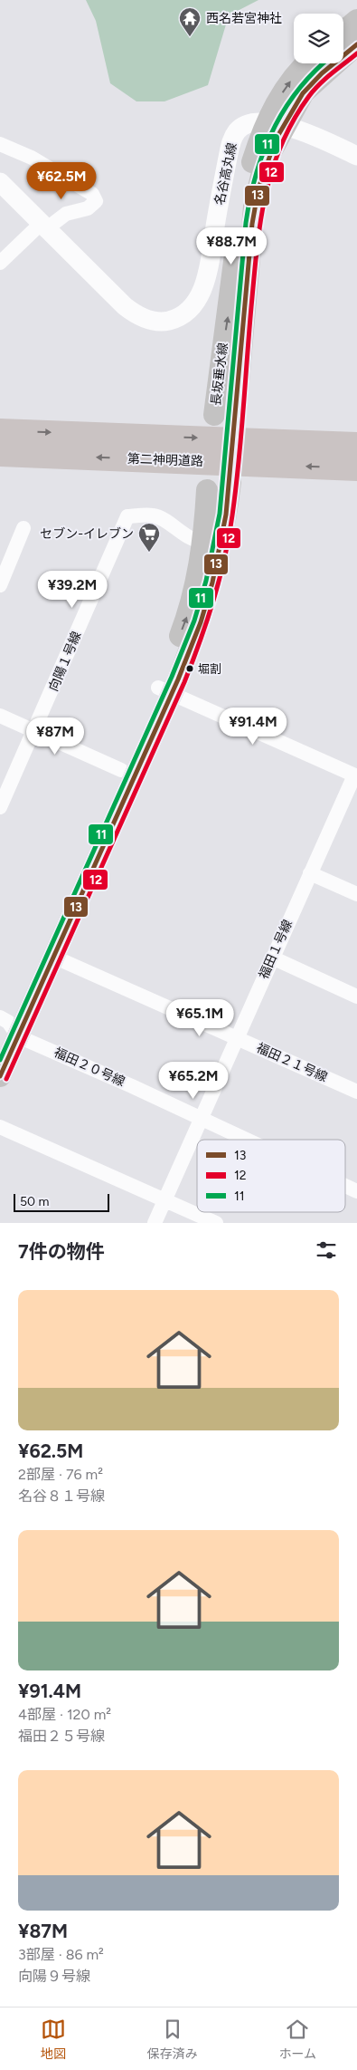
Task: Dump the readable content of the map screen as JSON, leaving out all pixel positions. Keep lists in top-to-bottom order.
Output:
{
  "streets": {
    "highway": ["第二神明道路"],
    "main road": ["長坂垂水線"],
    "street": [
      "名谷高丸線",
      "向陽１号線",
      "福田１号線",
      "福田２１号線",
      "福田２０号線"
    ]
  },
  "crossings": [
    ["名谷高丸線", "長坂垂水線"],
    ["福田１号線", "福田２１号線"],
    ["福田１号線", "福田２０号線"]
  ],
  "places": {
    "temple": ["西名若宮神社"],
    "supermarket": ["セブン-イレブン"],
    "other": ["堀割"]
  },
  "lines": ["transit line 13", "transit line 12", "transit line 11"],
  "legend": ["13", "12", "11"],
  "scale_bar": "50 m",
  "page": {
    "price": [
      "¥62.5M",
      "¥88.7M",
      "¥39.2M",
      "¥91.4M",
      "¥87M",
      "¥65.1M",
      "¥65.2M"
    ],
    "scale": "50 m",
    "heading": "7件の物件",
    "list": [
      {
        "name": "¥62.5M",
        "note": "2部屋 · 76 m² · 名谷８１号線"
      },
      {
        "name": "¥91.4M",
        "note": "4部屋 · 120 m² · 福田２５号線"
      },
      {
        "name": "¥87M",
        "note": "3部屋 · 86 m² · 向陽９号線"
      }
    ],
    "tabs": ["地図", "保存済み", "ホーム"]
  }
}
